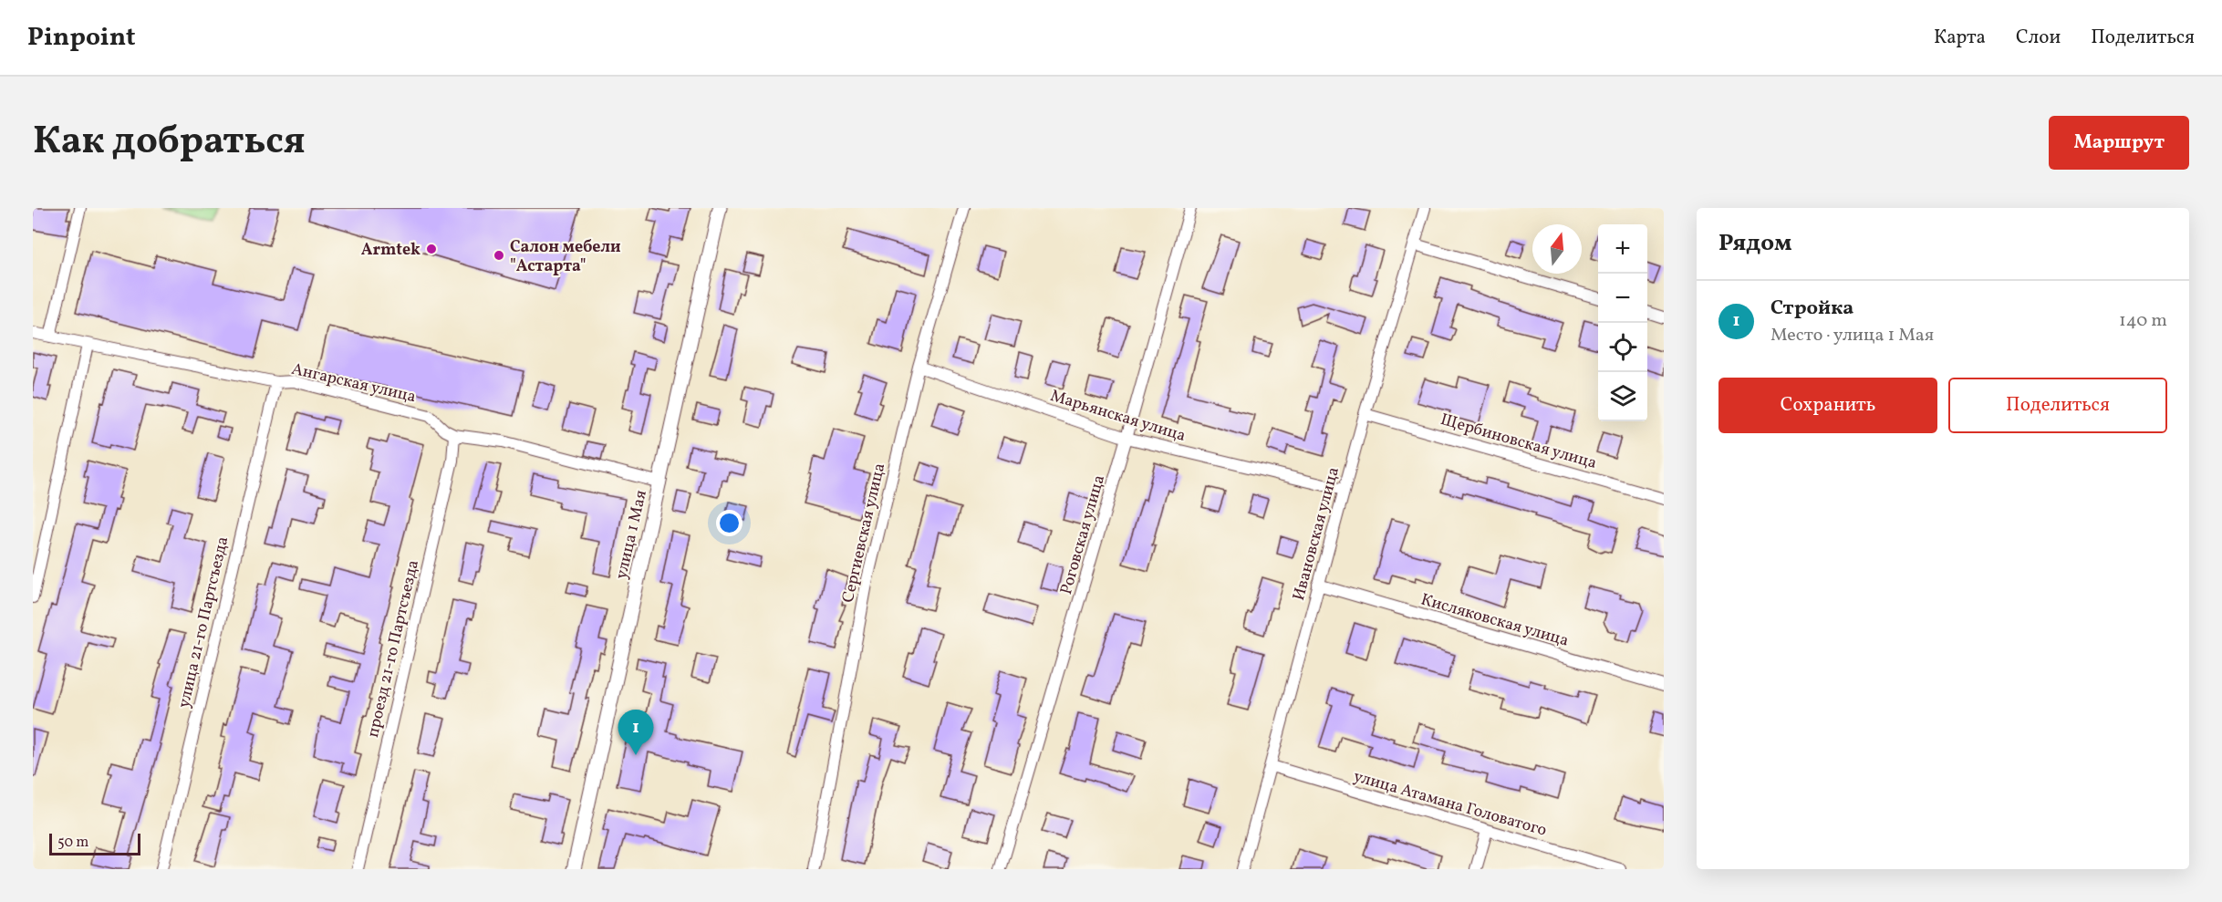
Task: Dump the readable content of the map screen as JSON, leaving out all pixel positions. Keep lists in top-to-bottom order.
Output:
{
  "streets": {
    "street": [
      "Ангарская улица",
      "Марьянская улица",
      "Щербиновская улица",
      "Сергиевская улица",
      "Ивановская улица",
      "улица 1 Мая",
      "Роговская улица",
      "Кисляковская улица",
      "улица 21-го Партсъезда",
      "проезд 21-го Партсъезда",
      "улица Атамана Головатого"
    ]
  },
  "crossings": [
    ["Ангарская улица", "улица 1 Мая"],
    ["Ангарская улица", "улица 21-го Партсъезда"],
    ["Ангарская улица", "проезд 21-го Партсъезда"],
    ["Марьянская улица", "Сергиевская улица"],
    ["Марьянская улица", "Ивановская улица"],
    ["Марьянская улица", "Роговская улица"],
    ["Щербиновская улица", "Ивановская улица"],
    ["Ивановская улица", "Кисляковская улица"],
    ["Ивановская улица", "улица Атамана Головатого"]
  ],
  "places": ["Armtek", "Салон мебели \"Астарта\""],
  "scale_bar": "50 m",
  "north": "top",
  "page": {
    "header": "Pinpoint",
    "nav": ["Карта", "Слои", "Поделиться"],
    "title": "Как добраться",
    "buttons": [
      "Маршрут",
      ["Сохранить", "Поделиться"]
    ],
    "heading": "Рядом",
    "map_buttons": ["+", "−"],
    "list": [
      {
        "mark": "1",
        "name": "Стройка",
        "note": "Место · улица 1 Мая",
        "value": "140 m"
      }
    ],
    "pins": "1",
    "scale": "50 m"
  }
}
